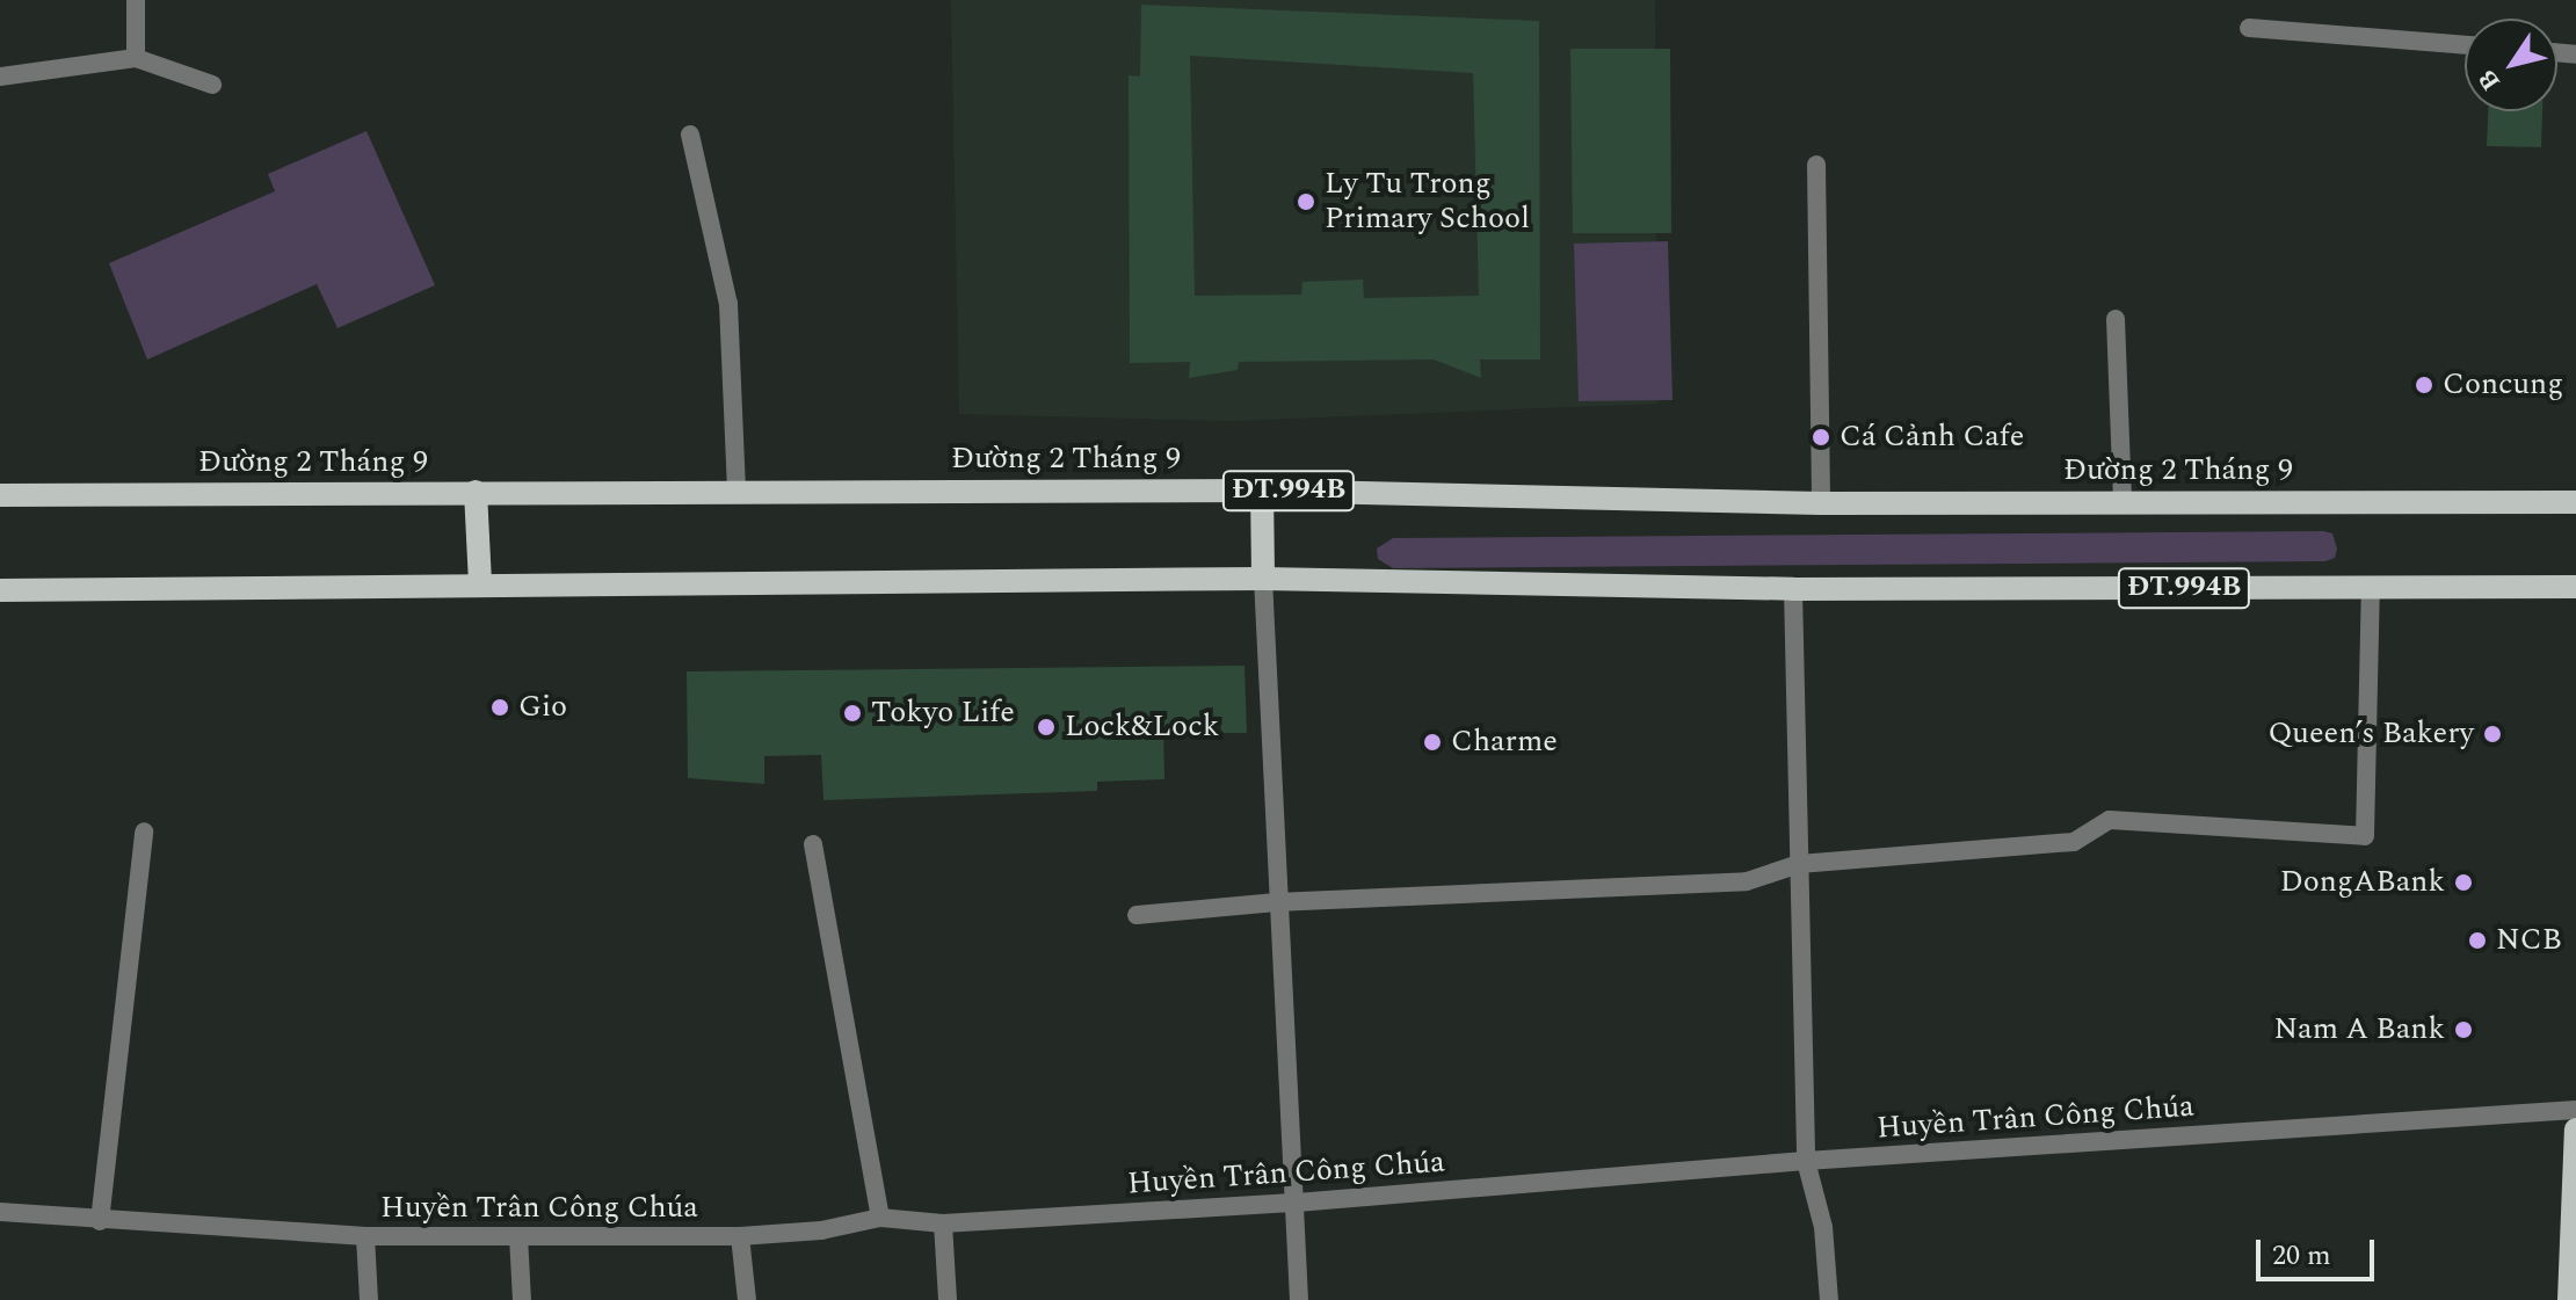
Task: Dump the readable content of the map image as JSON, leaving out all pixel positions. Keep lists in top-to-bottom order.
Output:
{
  "streets": {
    "main road": ["Đường 2 Tháng 9", "ĐT.994B"],
    "street": ["Huyền Trân Công Chúa"]
  },
  "places": [
    "Ly Tu Trong Primary School",
    "Concung",
    "Cá Cảnh Cafe",
    "Gio",
    "Tokyo Life",
    "Lock&Lock",
    "Queen’s Bakery",
    "Charme",
    "DongABank",
    "NCB",
    "Nam A Bank"
  ],
  "scale_bar": "20 m",
  "north": "bottom left"
}
